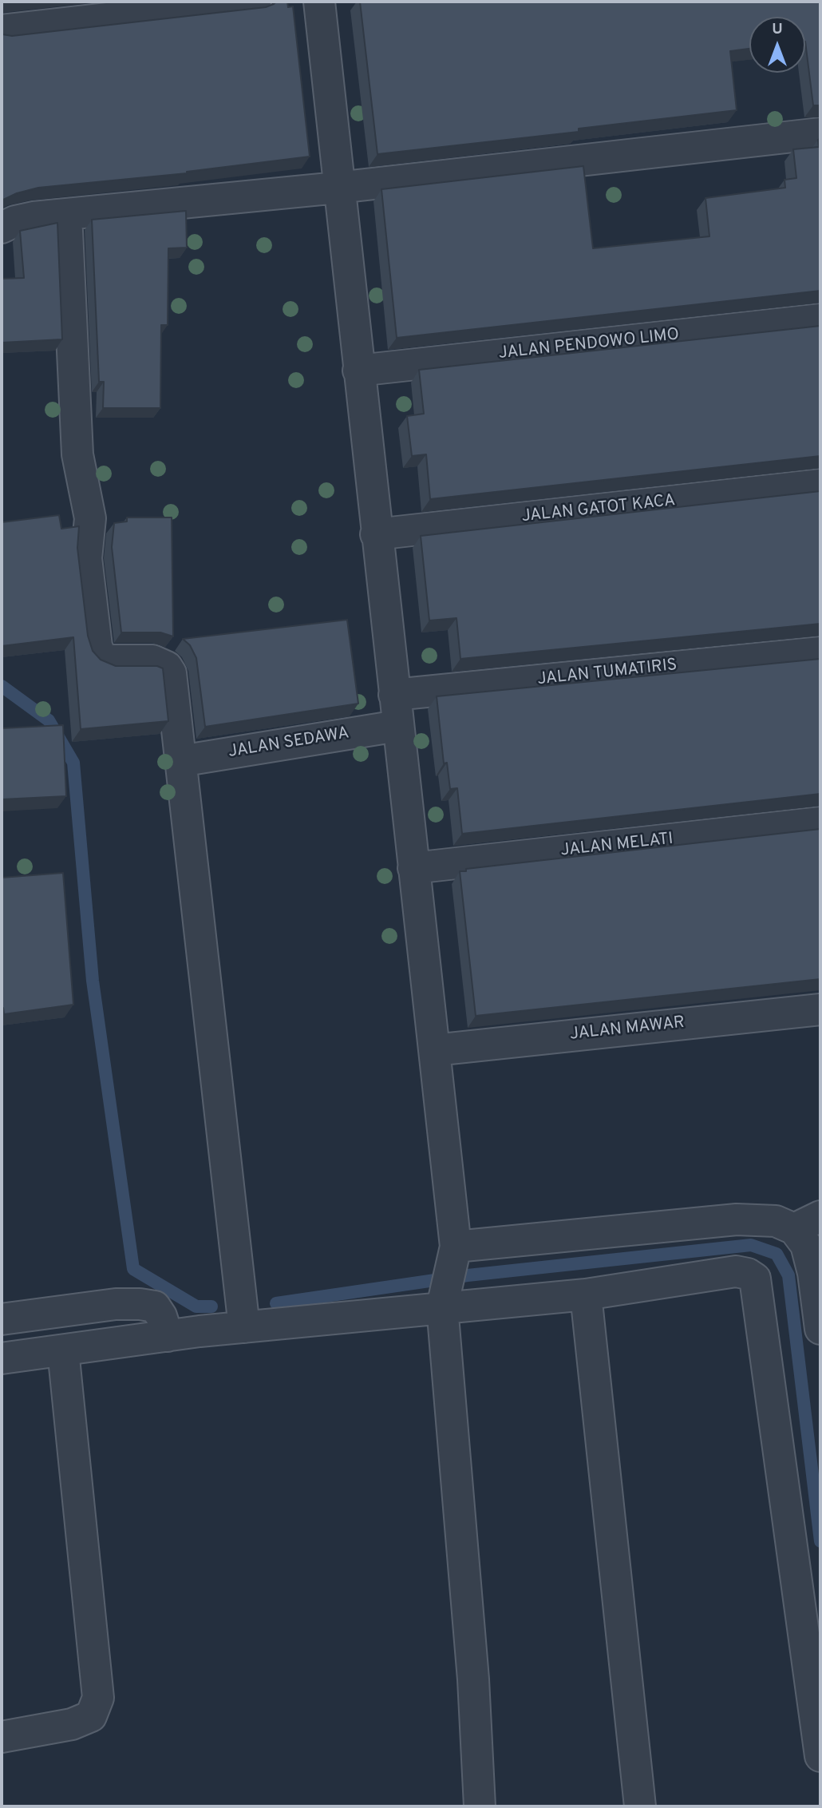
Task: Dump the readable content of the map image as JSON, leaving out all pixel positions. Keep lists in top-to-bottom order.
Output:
{
  "streets": {
    "street": [
      "JALAN PENDOWO LIMO",
      "JALAN GATOT KACA",
      "JALAN TUMATIRIS",
      "JALAN SEDAWA",
      "JALAN MELATI",
      "JALAN MAWAR"
    ]
  },
  "north": "top"
}
